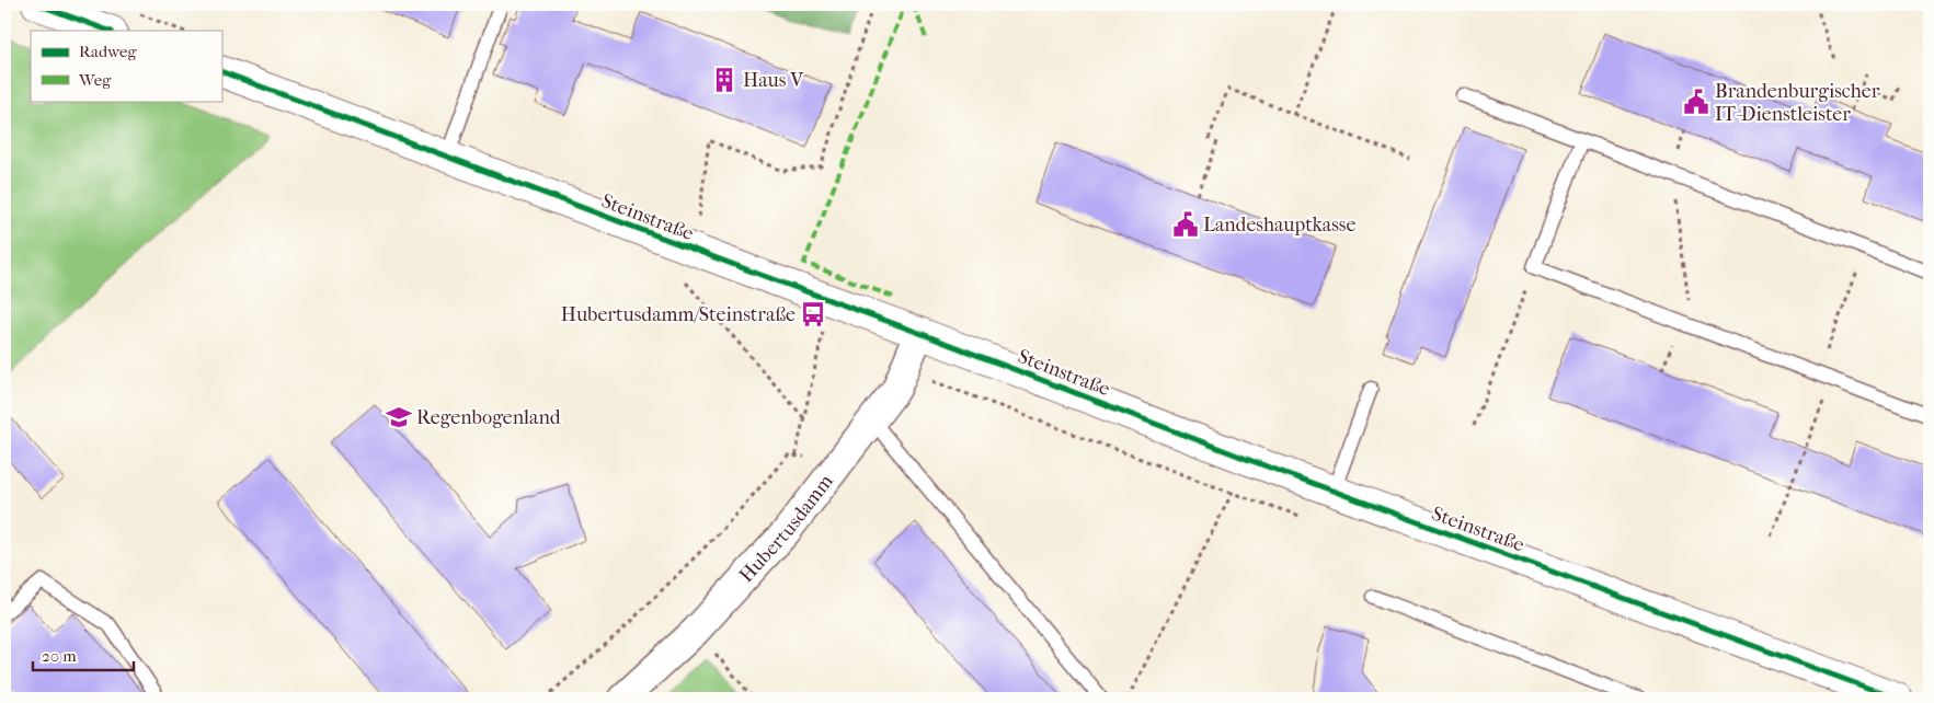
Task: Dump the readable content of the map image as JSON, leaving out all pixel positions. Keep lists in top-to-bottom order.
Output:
{
  "streets": {
    "street": ["Steinstraße", "Hubertusdamm"]
  },
  "crossings": [
    ["Steinstraße", "Hubertusdamm"]
  ],
  "places": {
    "building": ["Haus V"],
    "public building": ["Brandenburgischer IT-Dienstleister", "Landeshauptkasse"],
    "bus stop": ["Hubertusdamm/Steinstraße"],
    "school or university": ["Regenbogenland"]
  },
  "legend": ["Radweg", "Weg"],
  "scale_bar": "20 m"
}
